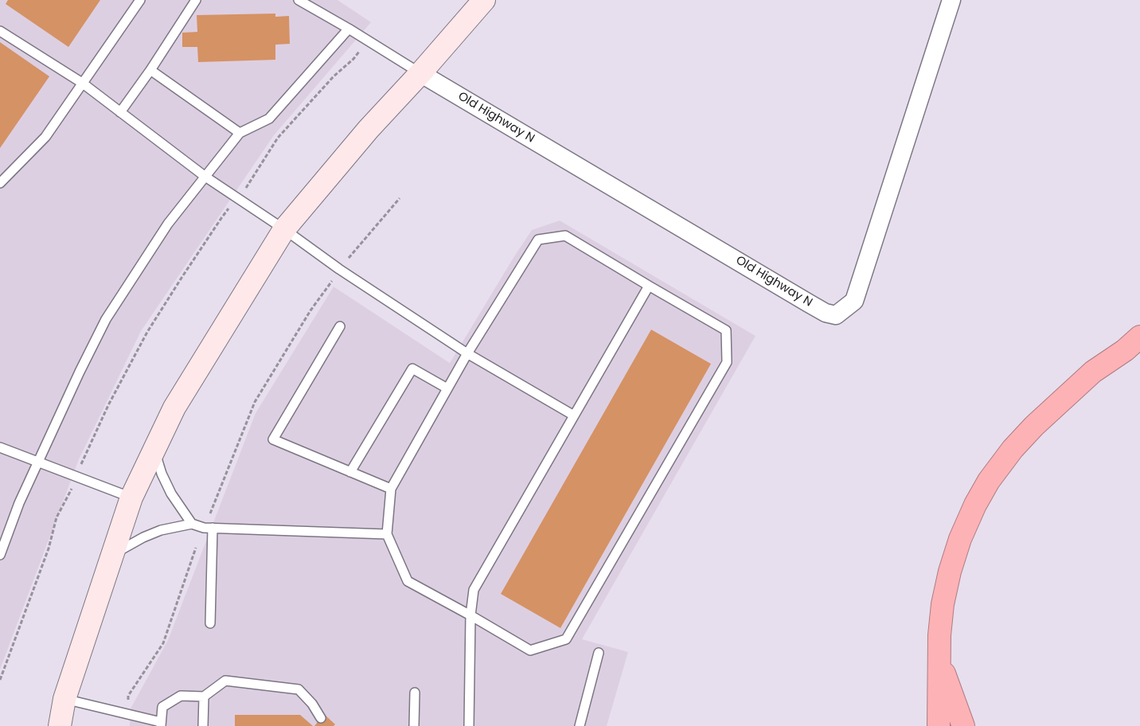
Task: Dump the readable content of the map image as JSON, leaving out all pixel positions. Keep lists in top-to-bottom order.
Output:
{
  "streets": {
    "street": ["Old Highway N"]
  }
}
